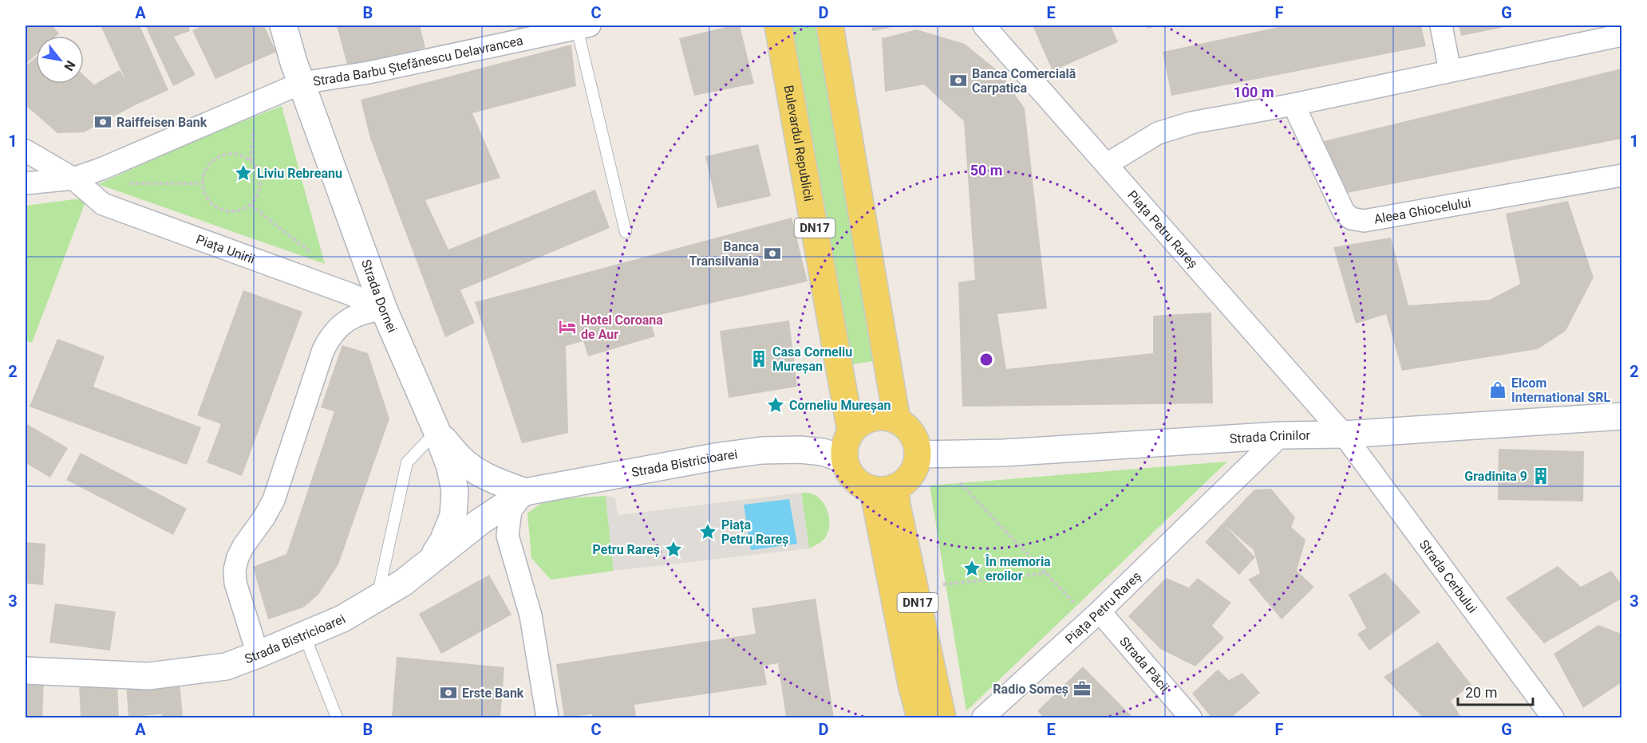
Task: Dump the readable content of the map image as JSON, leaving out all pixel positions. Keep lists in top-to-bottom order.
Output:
{
  "streets": {
    "main road": ["Bulevardul Republicii", "DN17"],
    "street": [
      "Strada Barbu Ștefănescu Delavrancea",
      "Aleea Ghiocelului",
      "Piața Petru Rareș",
      "Piața Unirii",
      "Strada Dornei",
      "Strada Crinilor",
      "Strada Bistricioarei",
      "Strada Cerbului",
      "Strada Păcii"
    ]
  },
  "crossings": [
    ["Strada Barbu Ștefănescu Delavrancea", "Strada Dornei"],
    ["Bulevardul Republicii", "DN17"],
    ["Bulevardul Republicii", "Strada Crinilor"],
    ["Bulevardul Republicii", "Strada Bistricioarei"],
    ["DN17", "Strada Crinilor"],
    ["DN17", "Strada Bistricioarei"],
    ["Piața Petru Rareș", "Strada Crinilor"],
    ["Piața Petru Rareș", "Strada Cerbului"],
    ["Piața Petru Rareș", "Strada Păcii"],
    ["Piața Unirii", "Strada Dornei"],
    ["Strada Dornei", "Strada Bistricioarei"],
    ["Strada Crinilor", "Strada Bistricioarei"],
    ["Strada Crinilor", "Strada Cerbului"]
  ],
  "places": {
    "bank": [
      "Banca Comercială Carpatica",
      "Raiffeisen Bank",
      "Banca Transilvania",
      "Erste Bank"
    ],
    "place": [
      "Liviu Rebreanu",
      "Corneliu Mureșan",
      "Piața Petru Rareș",
      "Petru Rareș",
      "În memoria eroilor"
    ],
    "hotel": ["Hotel Coroana de Aur"],
    "building": ["Casa Corneliu Mureșan", "Gradinita 9"],
    "shop": ["Elcom International SRL"],
    "office": ["Radio Someș"]
  },
  "scale_bar": "20 m",
  "north": "bottom right",
  "grid": {
    "columns": [
      "A",
      "B",
      "C",
      "D",
      "E",
      "F",
      "G"
    ],
    "rows": ["1", "2", "3"]
  },
  "rings": ["100 m", "50 m"]
}
